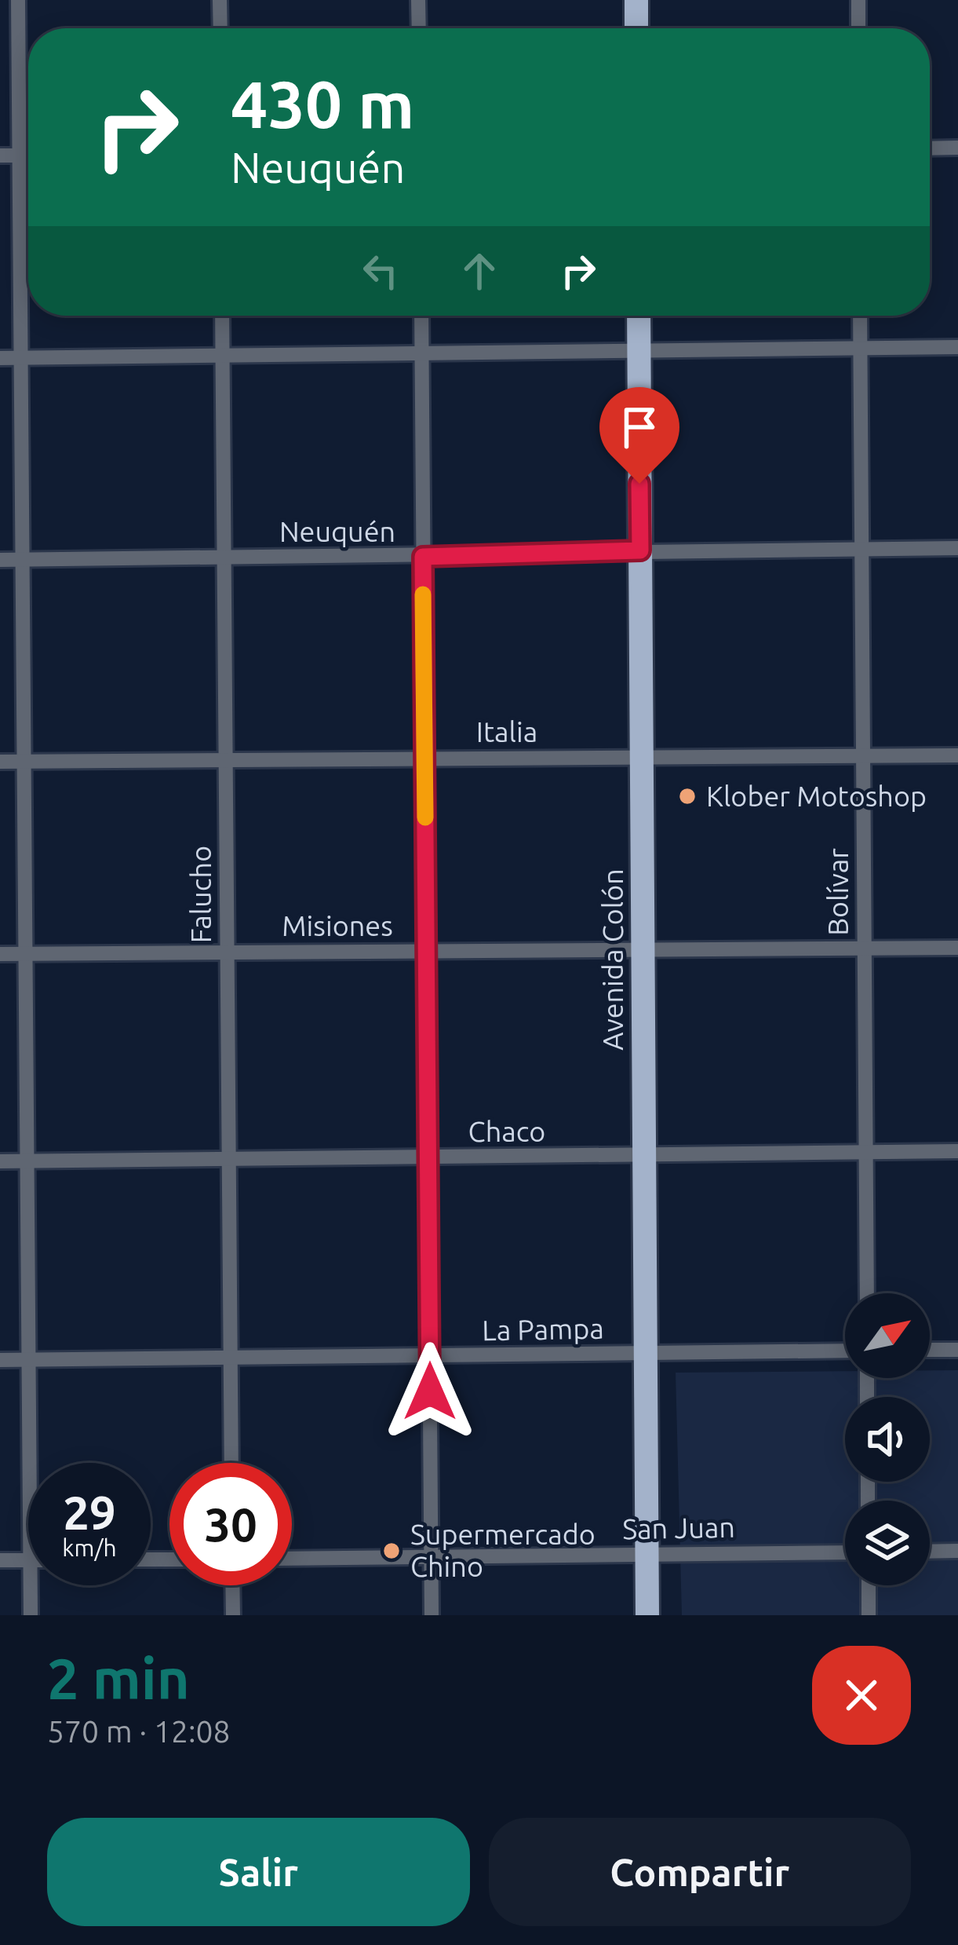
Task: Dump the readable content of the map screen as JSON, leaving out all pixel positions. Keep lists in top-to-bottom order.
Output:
{
  "streets": {
    "main road": ["Avenida Colón"],
    "street": [
      "Neuquén",
      "Italia",
      "Bolívar",
      "Falucho",
      "Misiones",
      "Chaco",
      "La Pampa",
      "San Juan"
    ]
  },
  "crossings": [
    ["Neuquén", "Bolívar"],
    ["Neuquén", "Falucho"],
    ["Neuquén", "Avenida Colón"],
    ["Italia", "Bolívar"],
    ["Italia", "Falucho"],
    ["Italia", "Avenida Colón"],
    ["Bolívar", "Misiones"],
    ["Bolívar", "Chaco"],
    ["Falucho", "Misiones"],
    ["Falucho", "Chaco"],
    ["Falucho", "La Pampa"],
    ["Misiones", "Avenida Colón"],
    ["Avenida Colón", "Chaco"],
    ["Avenida Colón", "La Pampa"],
    ["Avenida Colón", "San Juan"]
  ],
  "places": ["Klober Motoshop", "Supermercado Chino"],
  "north": "top right",
  "page": {
    "turn": ["430 m", "Neuquén"],
    "speed": "29 km/h",
    "limit": "30",
    "heading": ["2 min", "570 m · 12:08"],
    "buttons": ["Salir", "Compartir"]
  }
}
